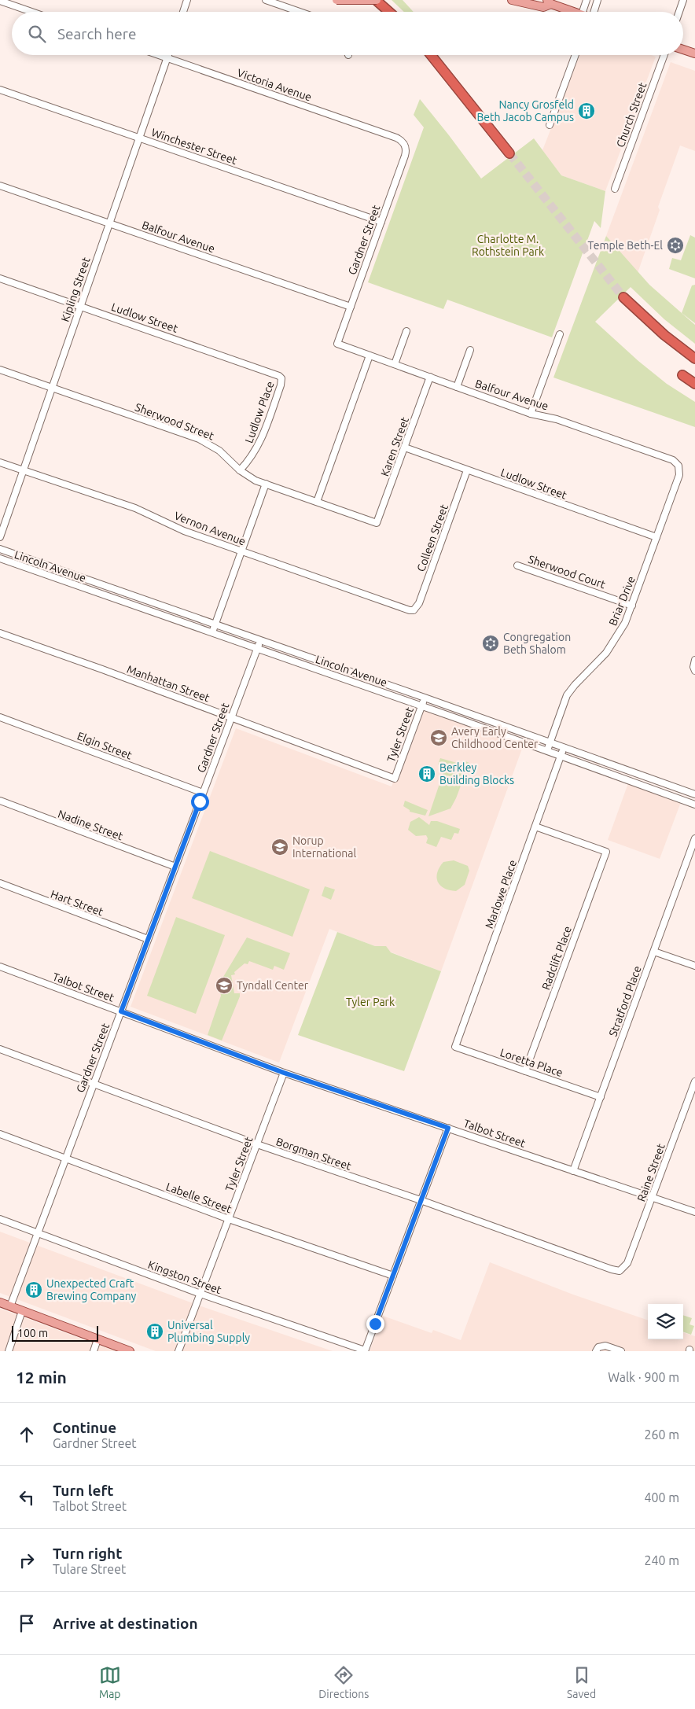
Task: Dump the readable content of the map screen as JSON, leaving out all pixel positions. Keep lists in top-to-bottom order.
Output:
{
  "streets": {
    "street": [
      "Victoria Avenue",
      "Church Street",
      "Winchester Street",
      "Balfour Avenue",
      "Gardner Street",
      "Kipling Street",
      "Ludlow Street",
      "Ludlow Place",
      "Sherwood Street",
      "Karen Street",
      "Vernon Avenue",
      "Colleen Street",
      "Lincoln Avenue",
      "Sherwood Court",
      "Briar Drive",
      "Manhattan Street",
      "Tyler Street",
      "Elgin Street",
      "Nadine Street",
      "Marlowe Place",
      "Hart Street",
      "Radclift Place",
      "Talbot Street",
      "Stratford Place",
      "Loretta Place",
      "Borgman Street",
      "Raine Street",
      "Labelle Street",
      "Kingston Street"
    ]
  },
  "crossings": [
    ["Victoria Avenue", "Gardner Street"],
    ["Victoria Avenue", "Kipling Street"],
    ["Winchester Street", "Gardner Street"],
    ["Winchester Street", "Kipling Street"],
    ["Balfour Avenue", "Gardner Street"],
    ["Balfour Avenue", "Kipling Street"],
    ["Balfour Avenue", "Karen Street"],
    ["Balfour Avenue", "Briar Drive"],
    ["Gardner Street", "Lincoln Avenue"],
    ["Gardner Street", "Manhattan Street"],
    ["Gardner Street", "Elgin Street"],
    ["Gardner Street", "Nadine Street"],
    ["Gardner Street", "Hart Street"],
    ["Gardner Street", "Talbot Street"],
    ["Gardner Street", "Borgman Street"],
    ["Gardner Street", "Labelle Street"],
    ["Gardner Street", "Kingston Street"],
    ["Kipling Street", "Ludlow Street"],
    ["Kipling Street", "Sherwood Street"],
    ["Kipling Street", "Vernon Avenue"],
    ["Ludlow Street", "Ludlow Place"],
    ["Ludlow Street", "Karen Street"],
    ["Ludlow Street", "Colleen Street"],
    ["Ludlow Street", "Briar Drive"],
    ["Ludlow Place", "Sherwood Street"],
    ["Sherwood Street", "Karen Street"],
    ["Vernon Avenue", "Colleen Street"],
    ["Lincoln Avenue", "Briar Drive"],
    ["Lincoln Avenue", "Tyler Street"],
    ["Lincoln Avenue", "Marlowe Place"],
    ["Sherwood Court", "Briar Drive"],
    ["Manhattan Street", "Tyler Street"],
    ["Tyler Street", "Talbot Street"],
    ["Tyler Street", "Borgman Street"],
    ["Tyler Street", "Labelle Street"],
    ["Tyler Street", "Kingston Street"],
    ["Marlowe Place", "Radclift Place"],
    ["Marlowe Place", "Loretta Place"],
    ["Radclift Place", "Loretta Place"],
    ["Talbot Street", "Stratford Place"],
    ["Talbot Street", "Raine Street"],
    ["Stratford Place", "Loretta Place"],
    ["Borgman Street", "Raine Street"]
  ],
  "parks": ["Charlotte M. Rothstein Park", "Tyler Park"],
  "places": {
    "building": [
      "Nancy Grosfeld Beth Jacob Campus",
      "Berkley Building Blocks",
      "Unexpected Craft Brewing Company",
      "Universal Plumbing Supply"
    ],
    "synagogue": ["Temple Beth-El", "Congregation Beth Shalom"],
    "school or university": ["Avery Early Childhood Center", "Norup International", "Tyndall Center"]
  },
  "scale_bar": "100 m",
  "page": {
    "search": "Search here",
    "scale": "100 m",
    "heading": ["12 min", "Walk · 900 m"],
    "list": [
      ["Continue", "Gardner Street", "260 m"],
      ["Turn left", "Talbot Street", "400 m"],
      ["Turn right", "Tulare Street", "240 m"],
      "Arrive at destination"
    ],
    "nav": ["Map", "Directions", "Saved"]
  }
}
